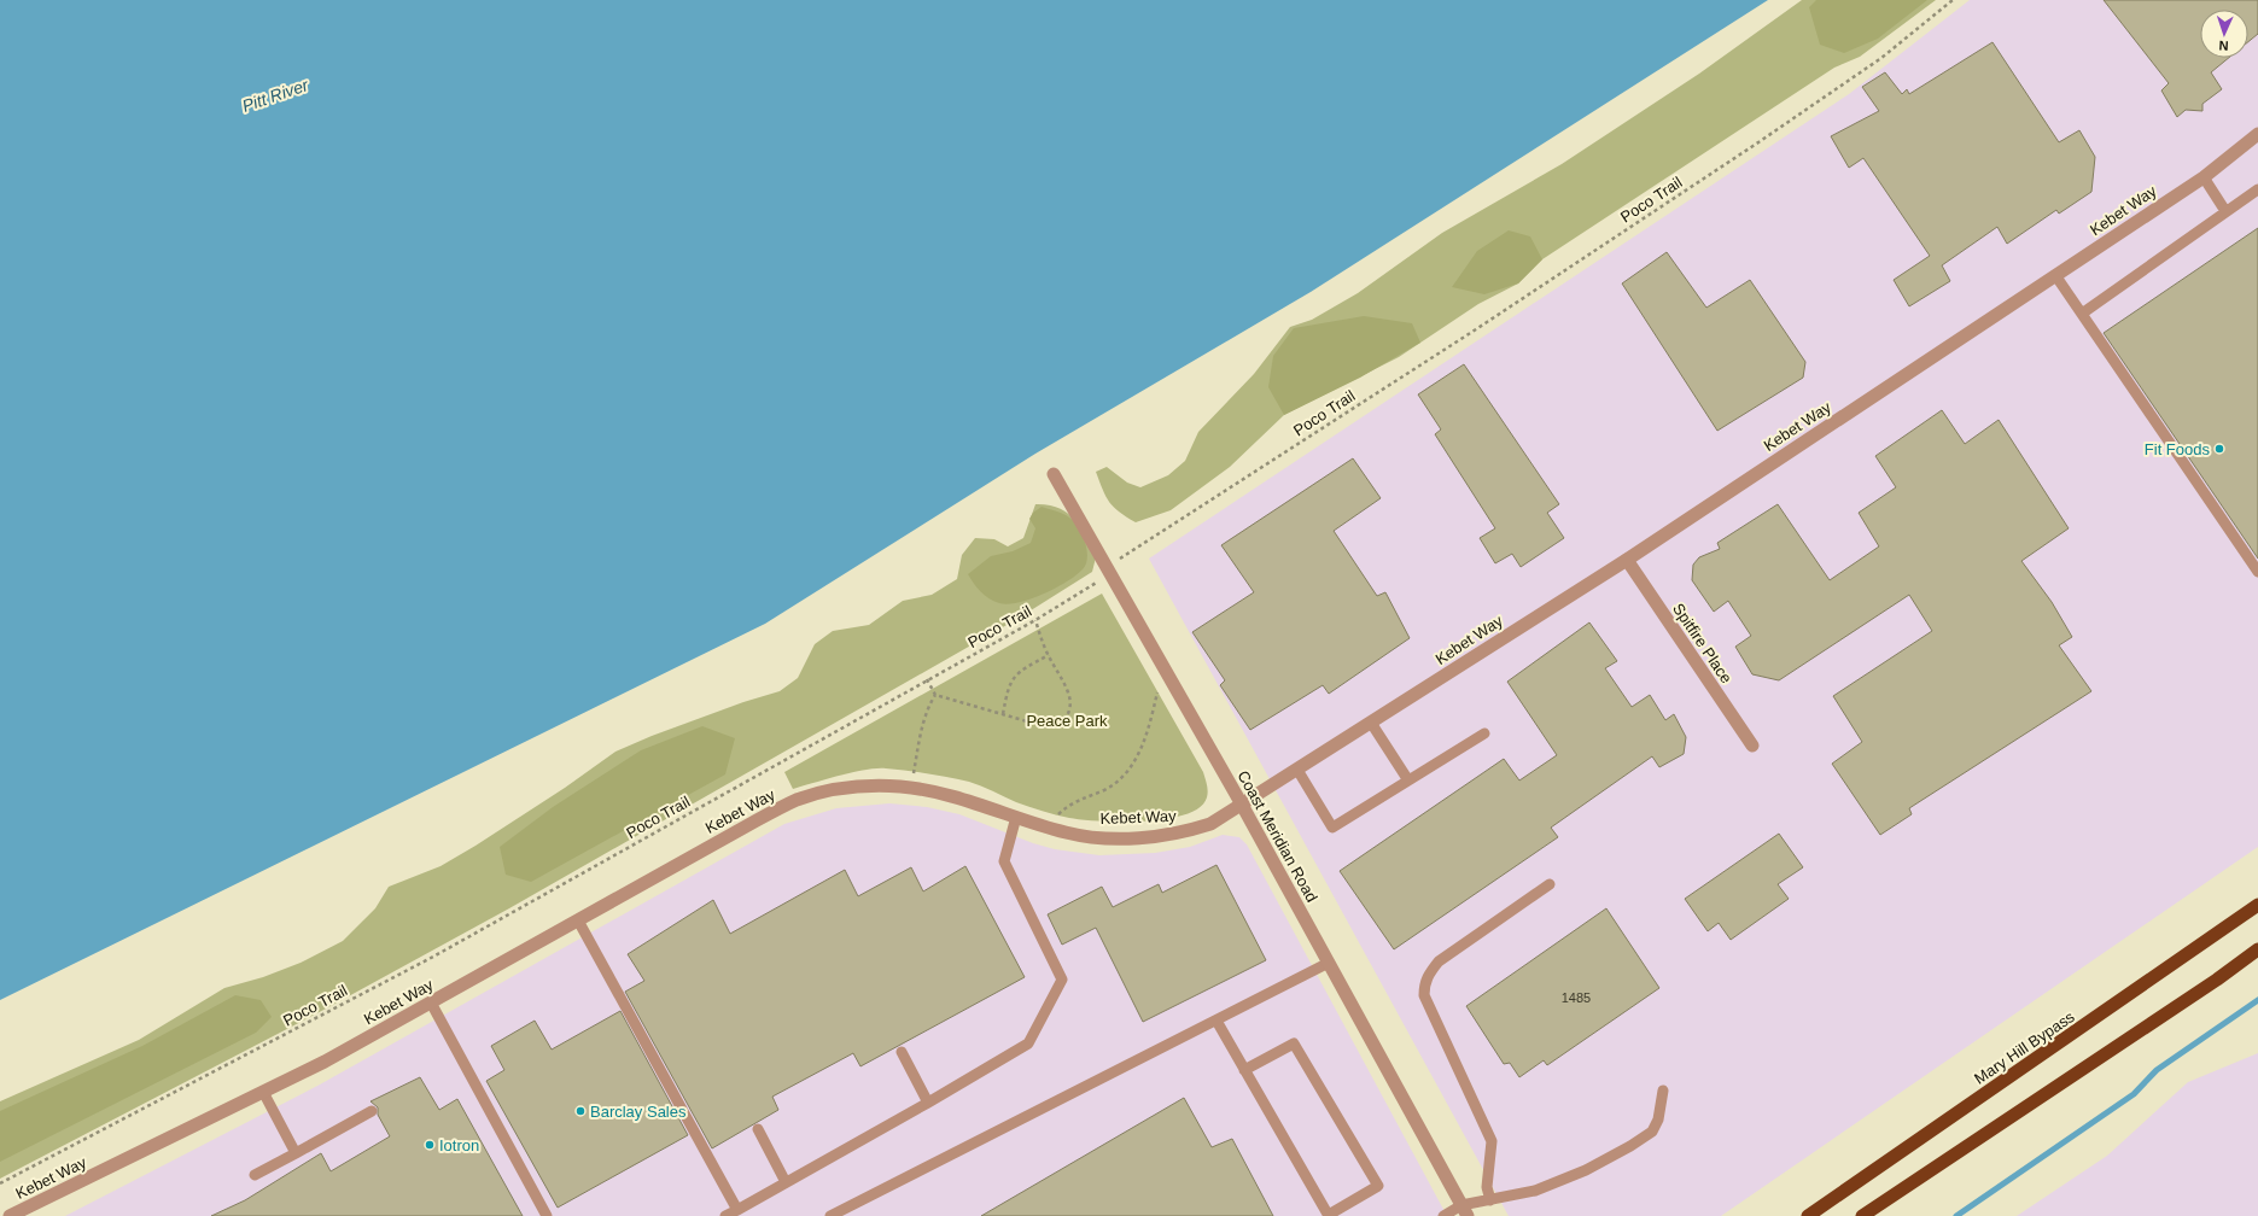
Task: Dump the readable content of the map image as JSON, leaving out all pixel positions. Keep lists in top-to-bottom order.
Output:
{
  "streets": {
    "highway": ["Mary Hill Bypass"],
    "street": ["Kebet Way", "Spitfire Place", "Coast Meridian Road"],
    "path": ["Poco Trail"]
  },
  "crossings": [
    ["Poco Trail", "Coast Meridian Road"],
    ["Kebet Way", "Spitfire Place"],
    ["Kebet Way", "Coast Meridian Road"]
  ],
  "water": ["Pitt River"],
  "parks": ["Peace Park"],
  "places": ["Fit Foods", "Barclay Sales", "Iotron"],
  "house_numbers": ["1485"],
  "north": "bottom"
}
